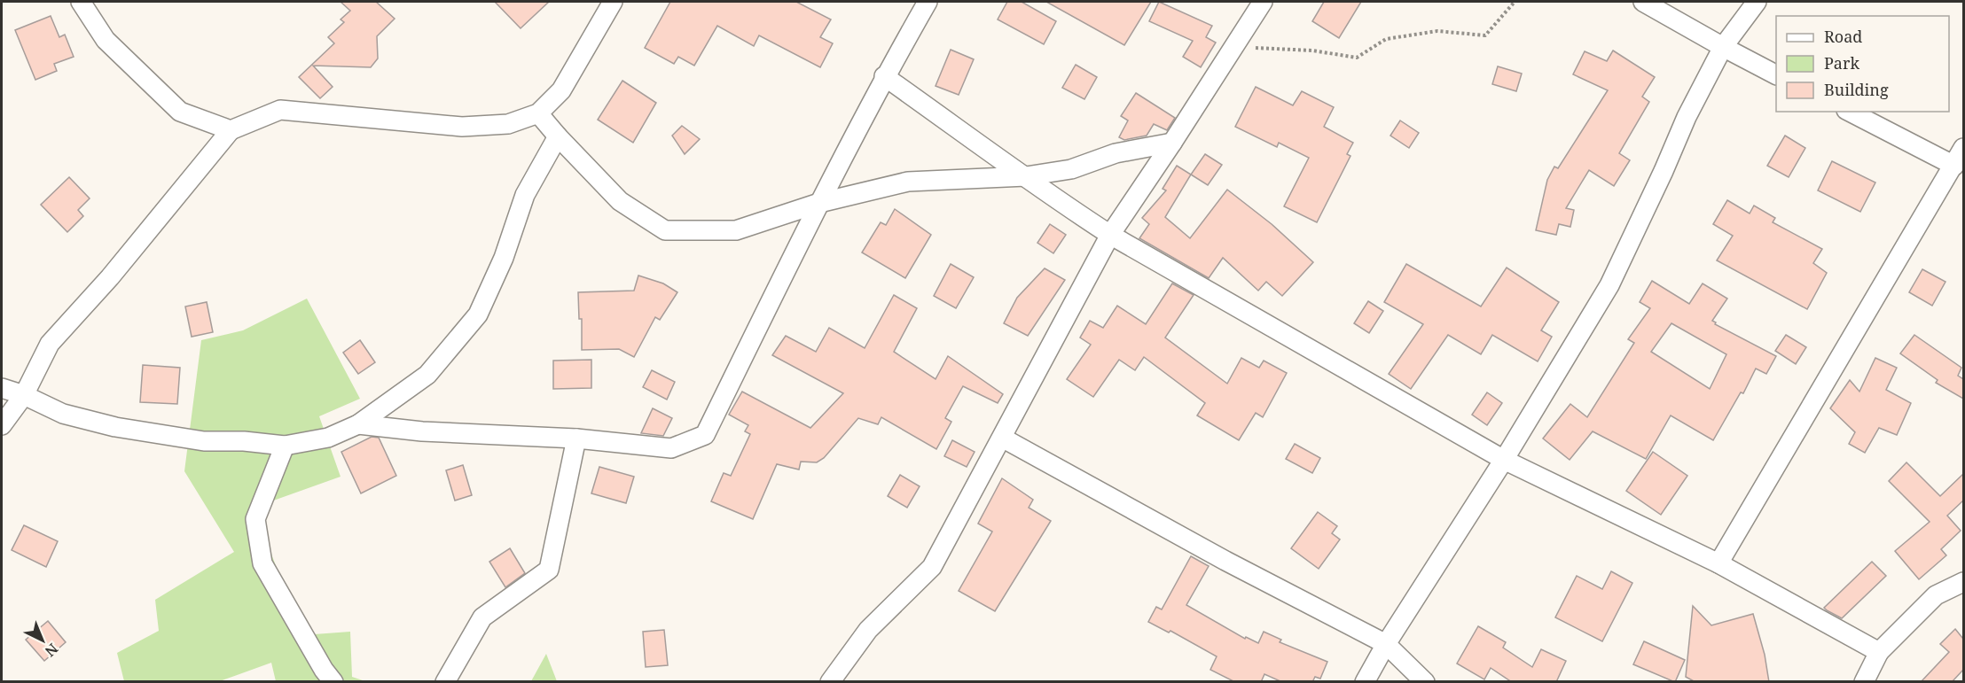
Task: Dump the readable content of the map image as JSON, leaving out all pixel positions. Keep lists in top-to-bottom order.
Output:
{
  "legend": ["Road", "Park", "Building"],
  "north": "bottom right"
}
